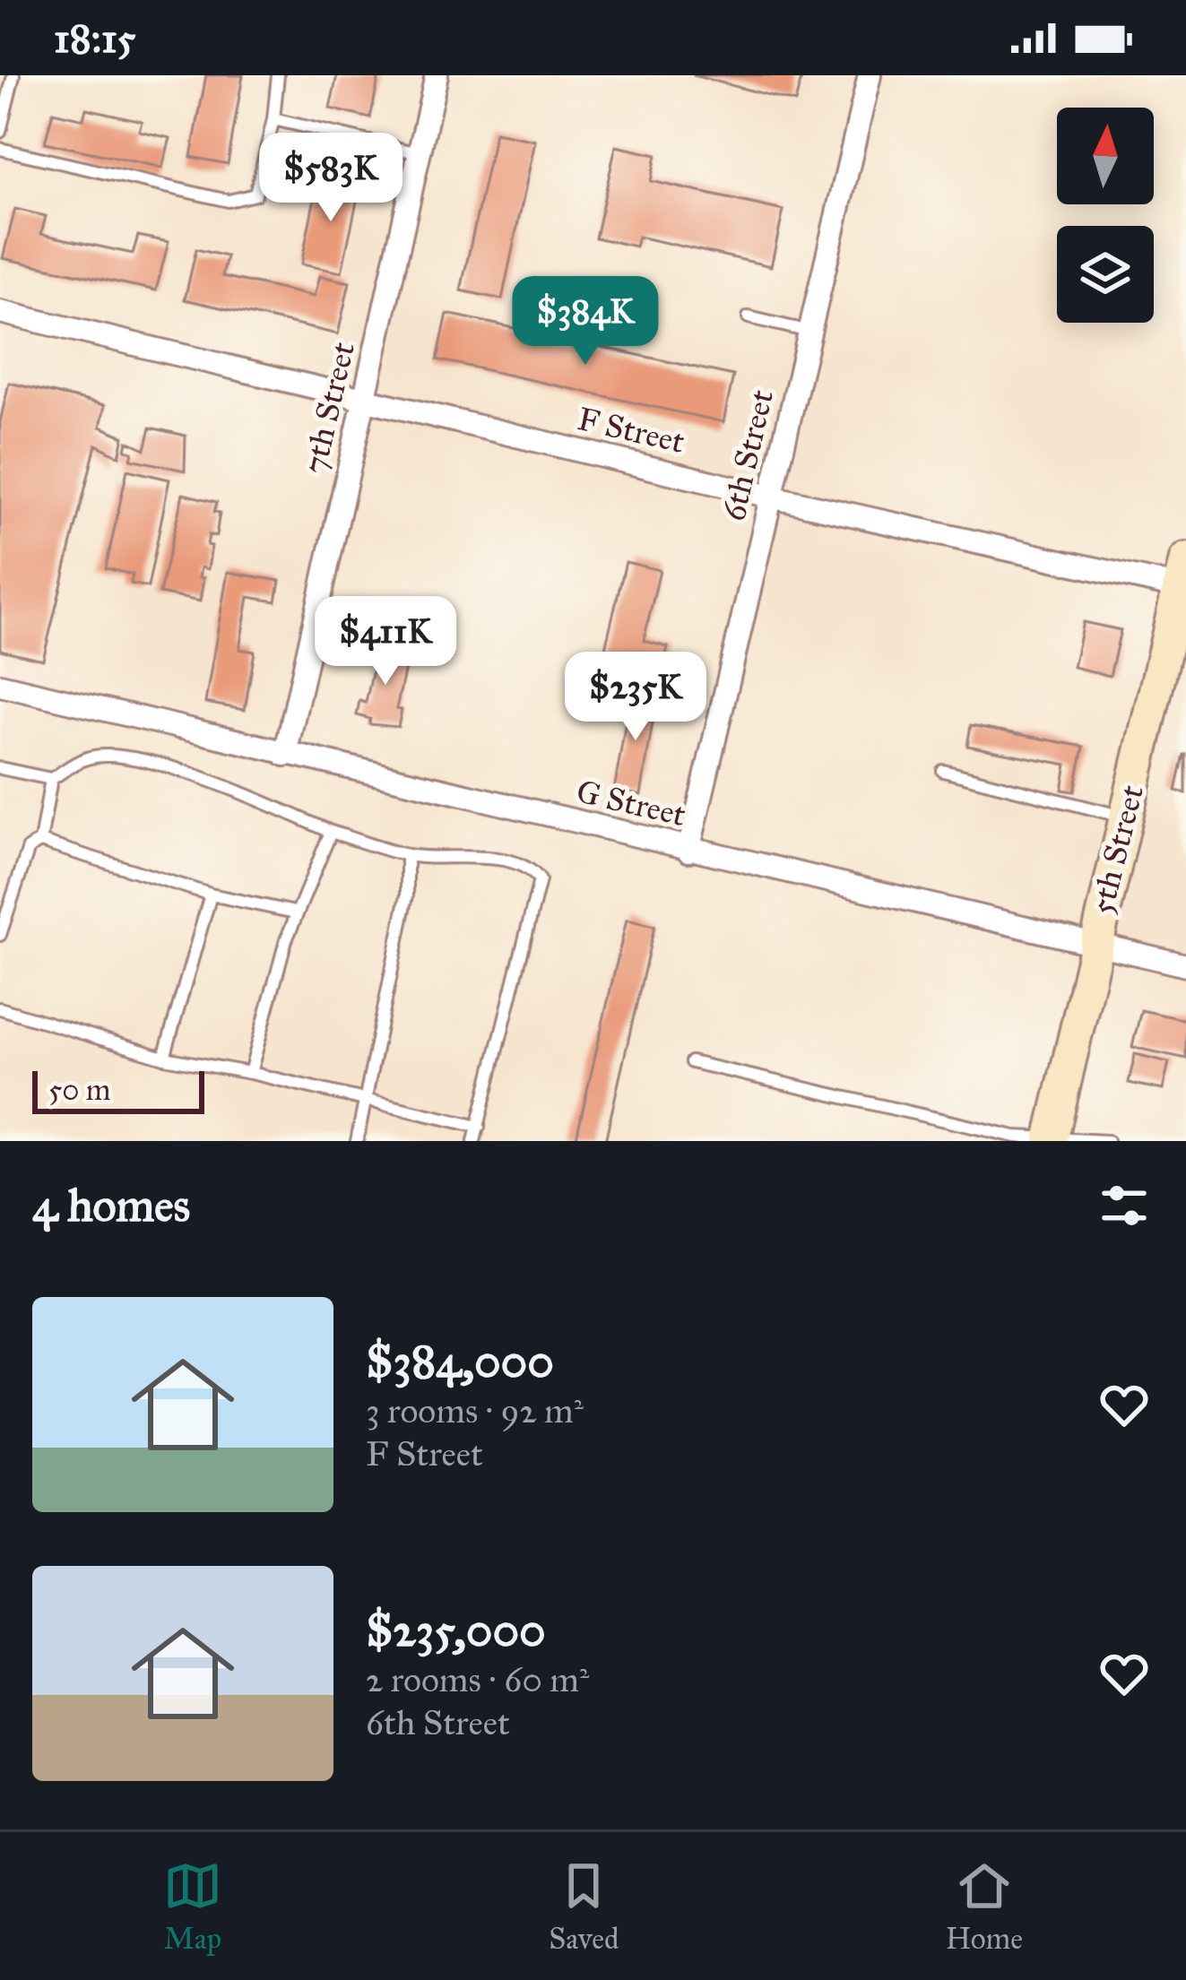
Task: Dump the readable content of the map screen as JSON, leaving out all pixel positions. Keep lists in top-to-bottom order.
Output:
{
  "streets": {
    "main road": ["5th Street"],
    "street": [
      "7th Street",
      "F Street",
      "6th Street",
      "G Street"
    ]
  },
  "crossings": [
    ["7th Street", "F Street"],
    ["7th Street", "G Street"],
    ["F Street", "6th Street"],
    ["F Street", "5th Street"],
    ["6th Street", "G Street"],
    ["G Street", "5th Street"]
  ],
  "scale_bar": "50 m",
  "north": "top",
  "page": {
    "status": "18:15",
    "price": [
      "$583K",
      "$384K",
      "$411K",
      "$235K"
    ],
    "scale": "50 m",
    "heading": "4 homes",
    "list": [
      {
        "name": "$384,000",
        "note": "3 rooms · 92 m² · F Street"
      },
      {
        "name": "$235,000",
        "note": "2 rooms · 60 m² · 6th Street"
      }
    ],
    "tabs": ["Map", "Saved", "Home"]
  }
}
